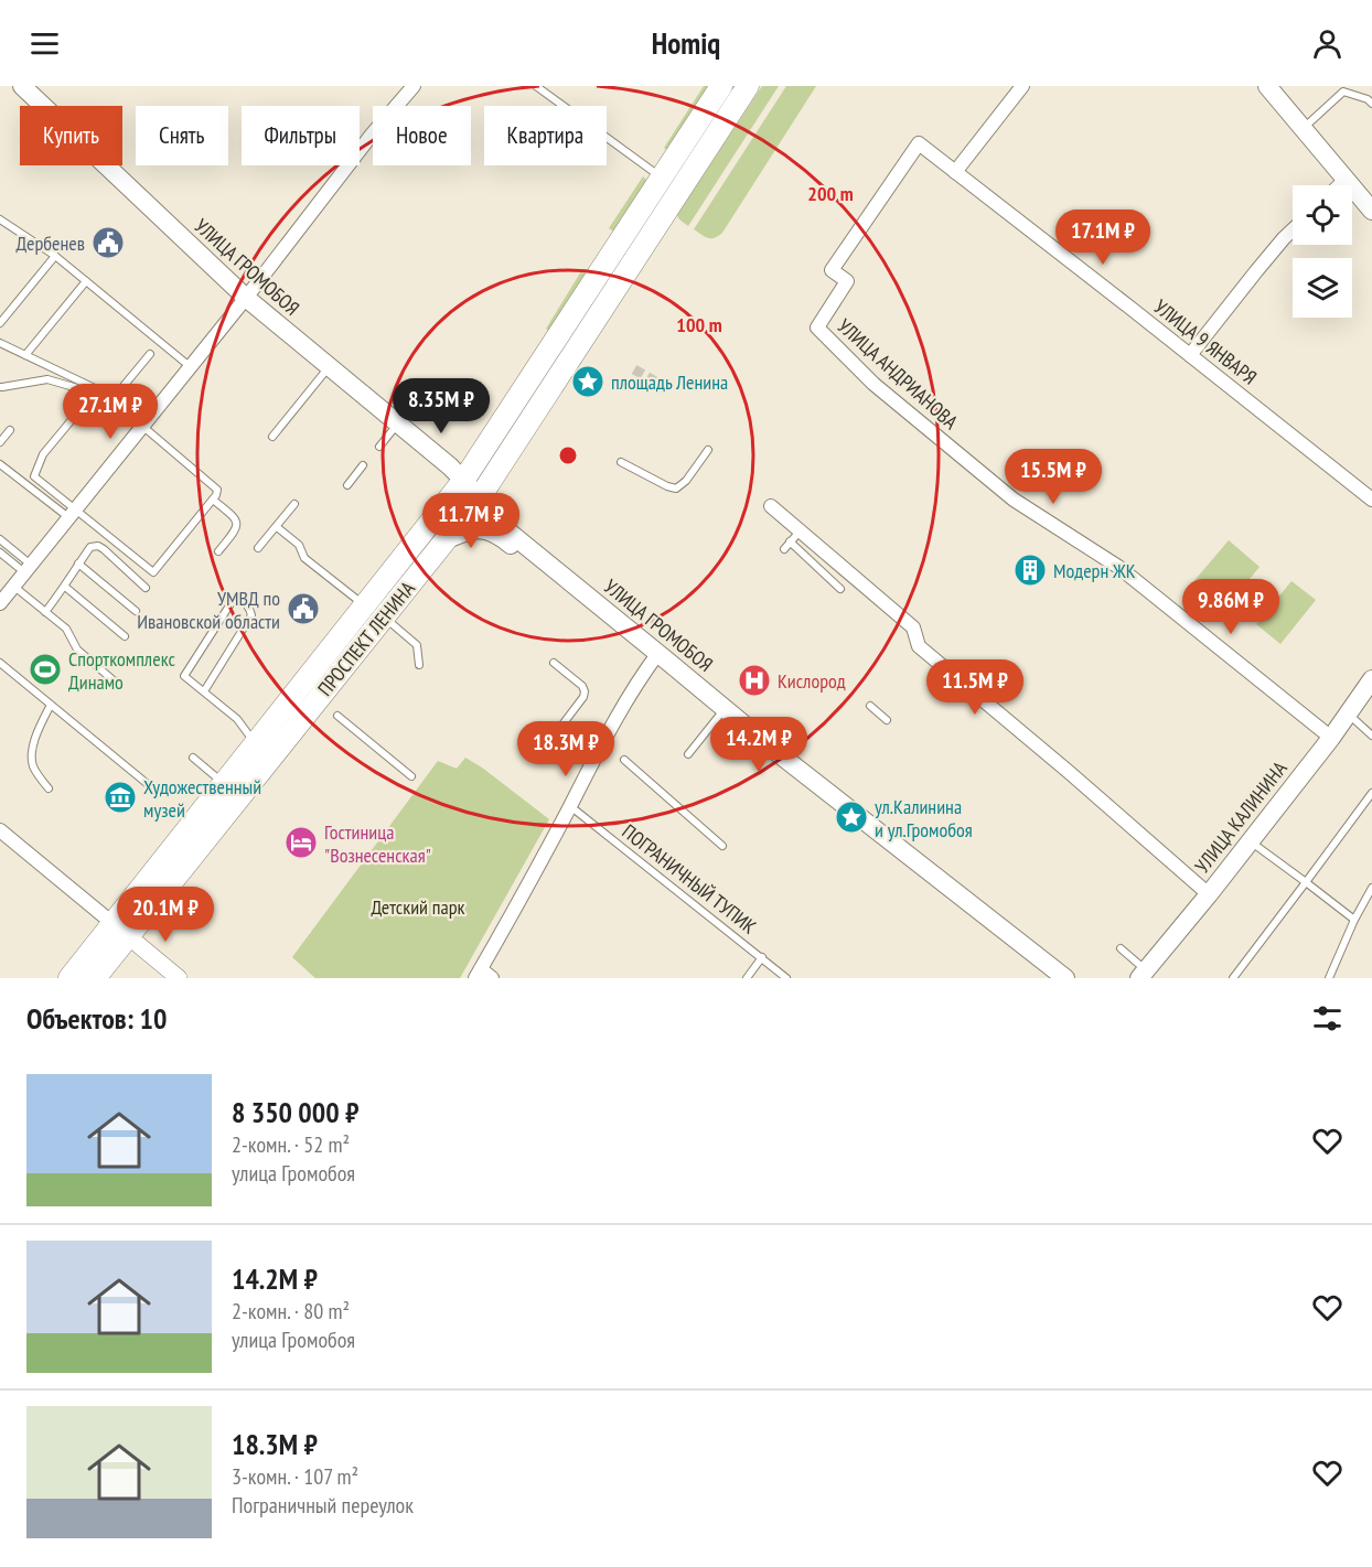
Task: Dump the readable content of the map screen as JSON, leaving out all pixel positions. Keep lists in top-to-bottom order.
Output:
{
  "streets": {
    "highway": ["ПРОСПЕКТ ЛЕНИНА"],
    "main road": ["УЛИЦА ГРОМОБОЯ", "УЛИЦА КАЛИНИНА"],
    "street": ["УЛИЦА 9 ЯНВАРЯ", "УЛИЦА АНДРИАНОВА"],
    "lane": ["ПОГРАНИЧНЫЙ ТУПИК"]
  },
  "crossings": [
    ["УЛИЦА ГРОМОБОЯ", "ПРОСПЕКТ ЛЕНИНА"],
    ["УЛИЦА 9 ЯНВАРЯ", "УЛИЦА АНДРИАНОВА"],
    ["УЛИЦА АНДРИАНОВА", "УЛИЦА КАЛИНИНА"]
  ],
  "parks": ["Детский парк"],
  "places": {
    "public building": ["Дербенев", "УМВД по Ивановской области"],
    "place": ["площадь Ленина", "ул.Калинина и ул.Громобоя"],
    "building": ["Модерн ЖК"],
    "sports": ["Спорткомплекс Динамо"],
    "hospital": ["Кислород"],
    "museum": ["Художественный музей"],
    "hotel": ["Гостиница \"Вознесенская\""]
  },
  "page": {
    "header": "Homiq",
    "chip": [
      "Купить",
      "Снять",
      "Фильтры",
      "Новое",
      "Квартира"
    ],
    "price": [
      "17.1M ₽",
      "8.35M ₽",
      "27.1M ₽",
      "15.5M ₽",
      "11.7M ₽",
      "9.86M ₽",
      "11.5M ₽",
      "14.2M ₽",
      "18.3M ₽",
      "20.1M ₽"
    ],
    "heading": "Объектов: 10",
    "list": [
      {
        "name": "8 350 000 ₽",
        "note": "2-комн. · 52 m² · улица Громобоя"
      },
      {
        "name": "14.2M ₽",
        "note": "2-комн. · 80 m² · улица Громобоя"
      },
      {
        "name": "18.3M ₽",
        "note": "3-комн. · 107 m² · Пограничный переулок"
      }
    ]
  },
  "rings": ["200 m", "100 m"]
}
